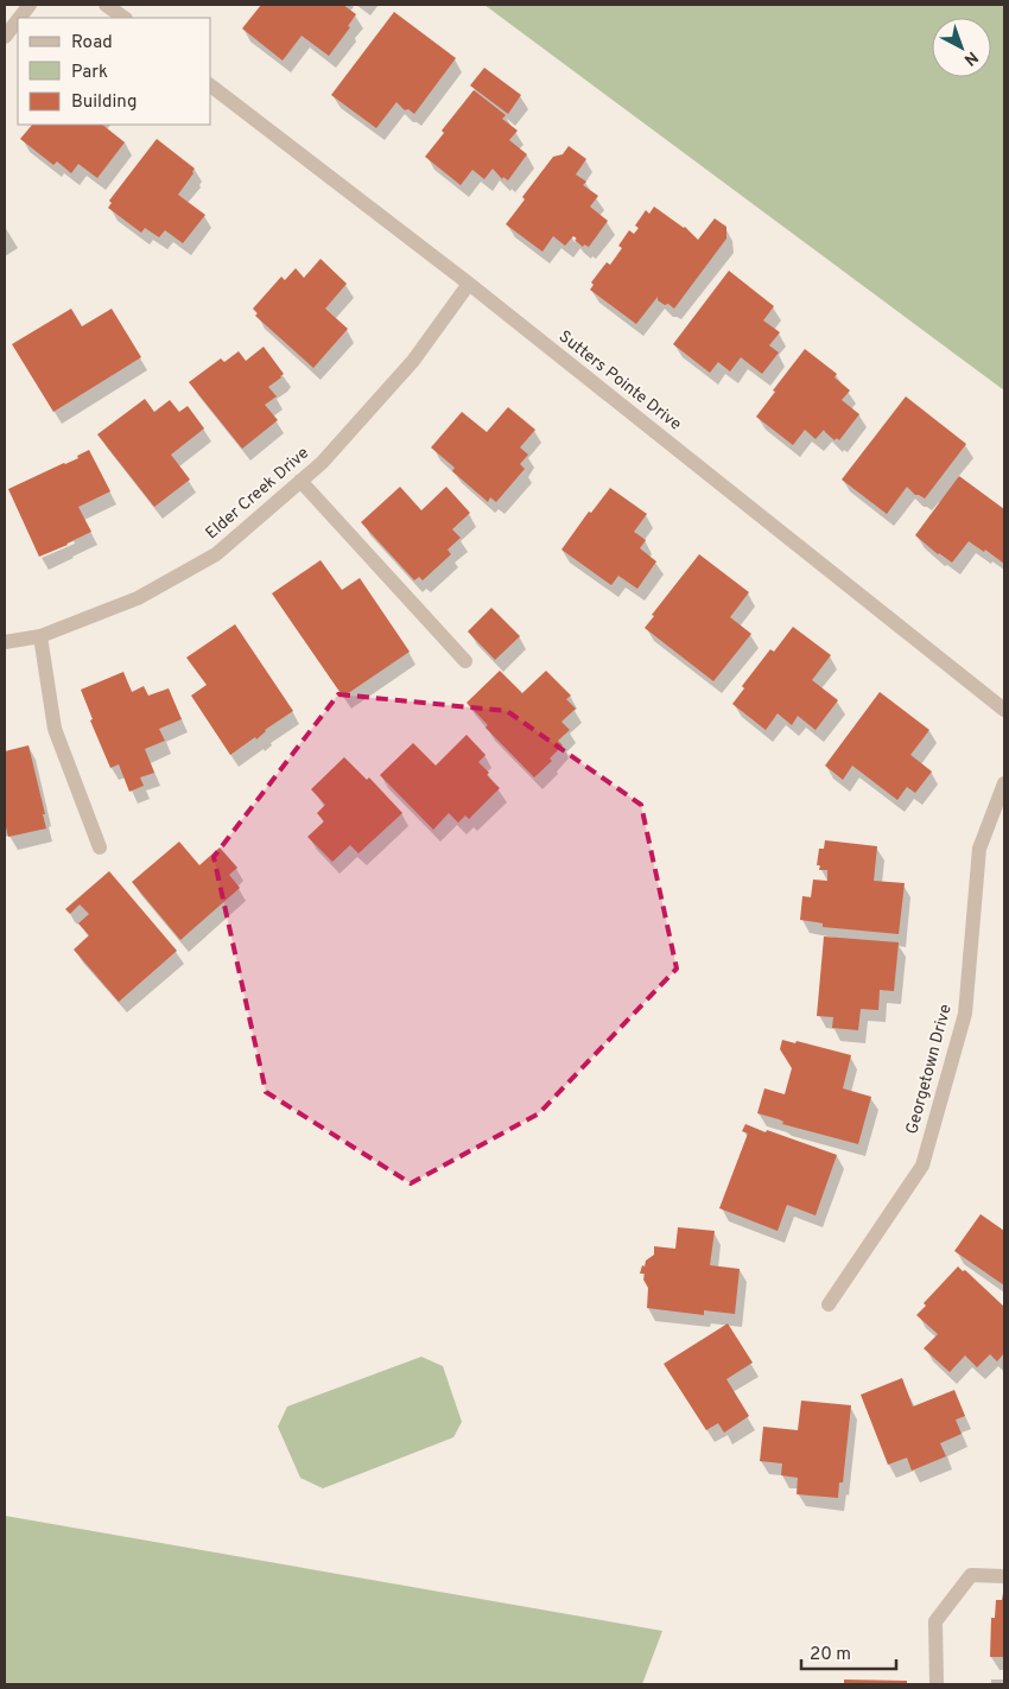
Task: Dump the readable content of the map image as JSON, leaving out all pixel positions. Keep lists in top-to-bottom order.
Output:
{
  "streets": {
    "street": ["Sutters Pointe Drive", "Elder Creek Drive", "Georgetown Drive"]
  },
  "crossings": [
    ["Sutters Pointe Drive", "Elder Creek Drive"]
  ],
  "legend": ["Road", "Park", "Building"],
  "scale_bar": "20 m",
  "north": "bottom right"
}
